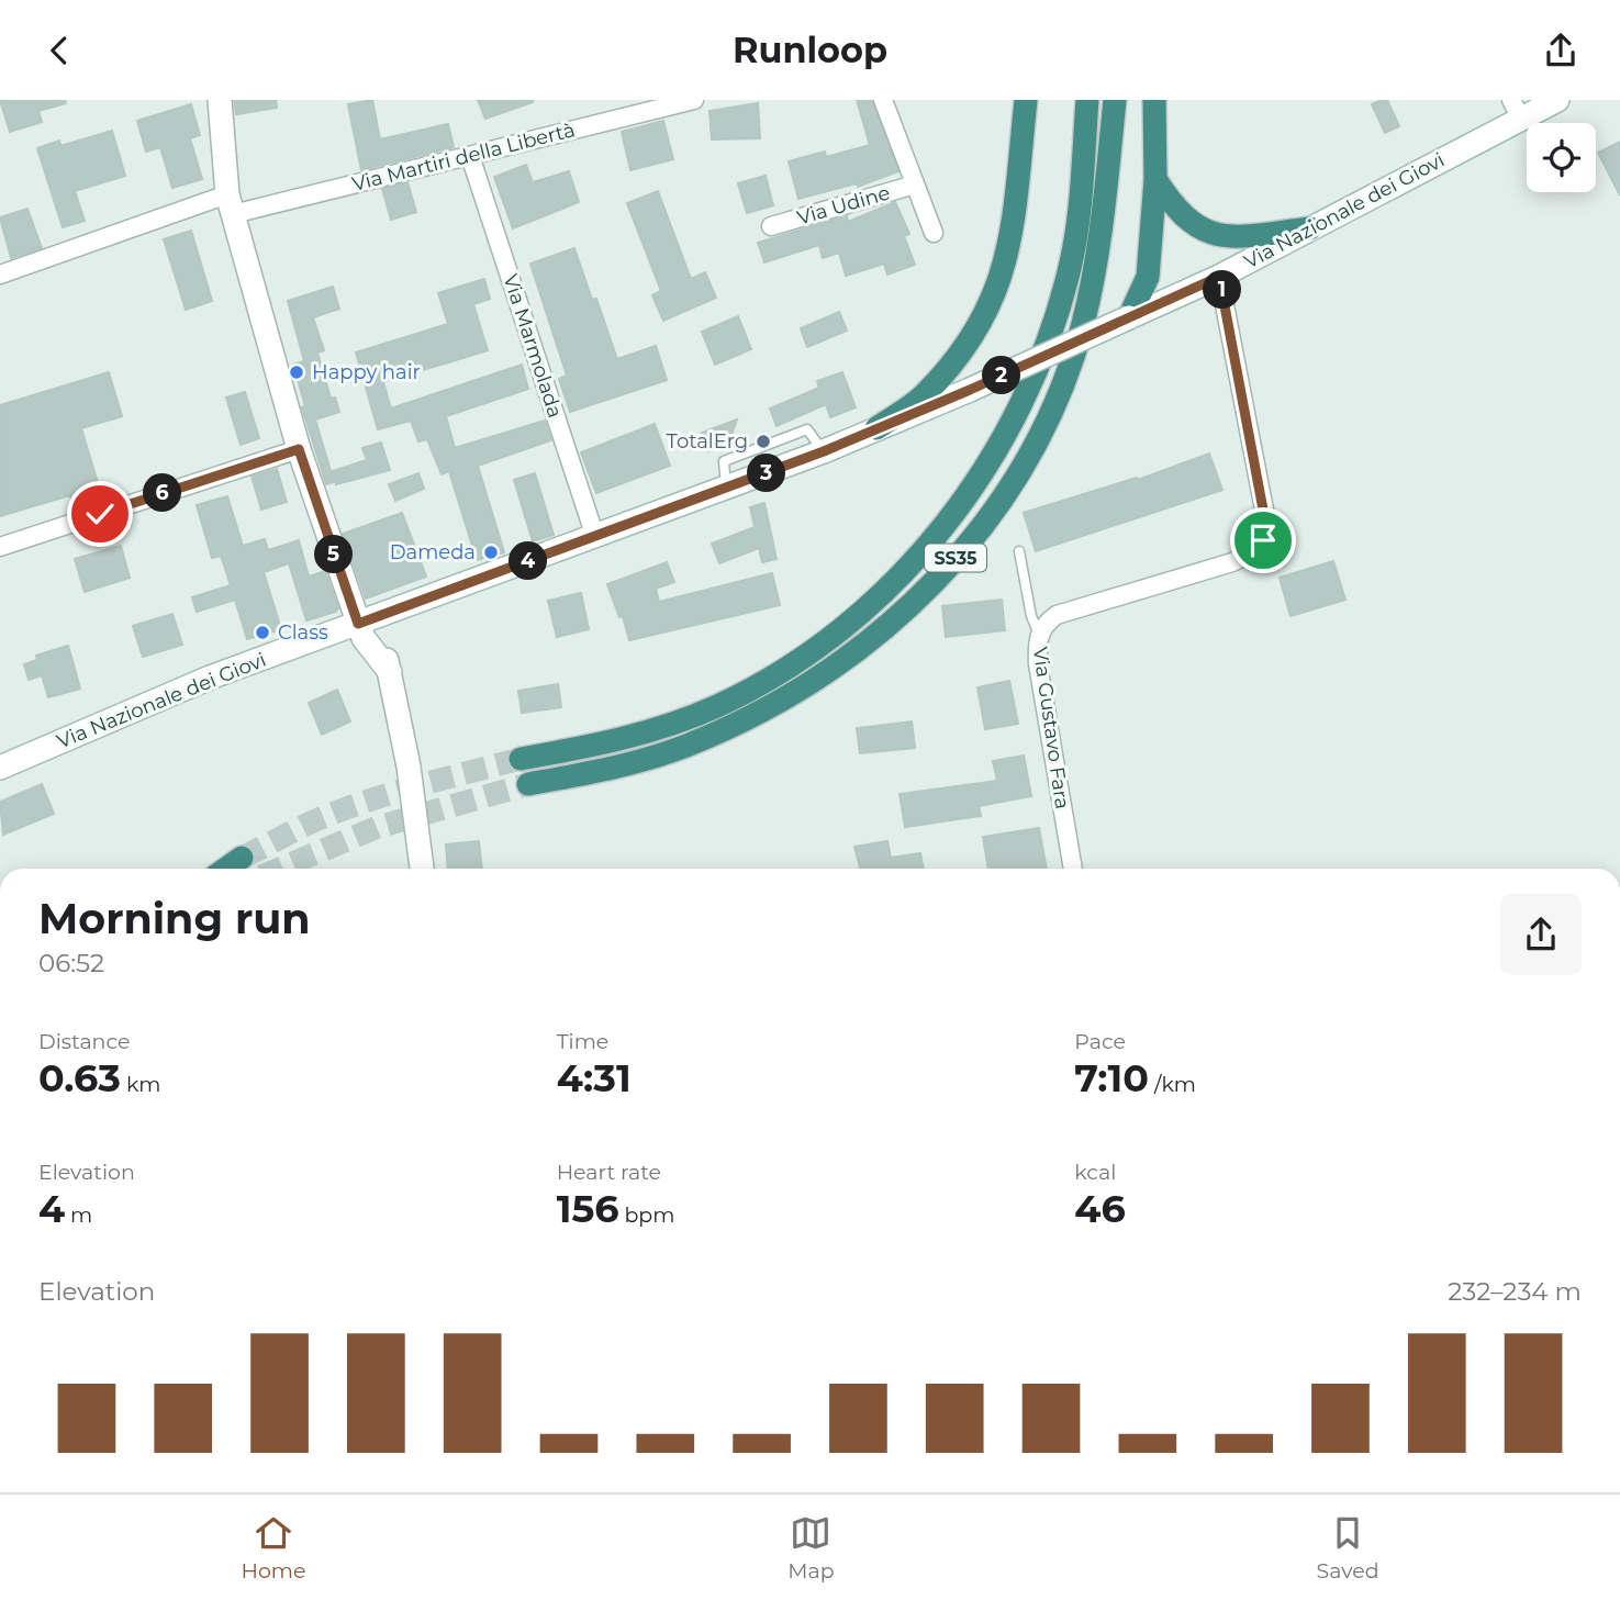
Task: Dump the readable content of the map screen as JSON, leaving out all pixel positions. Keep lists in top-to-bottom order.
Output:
{
  "streets": {
    "highway": ["SS35"],
    "main road": ["Via Nazionale dei Giovi"],
    "street": [
      "Via Martiri della Libertà",
      "Via Udine",
      "Via Marmolada",
      "Via Gustavo Fara"
    ]
  },
  "crossings": [
    ["Via Martiri della Libertà", "Via Marmolada"],
    ["Via Nazionale dei Giovi", "Via Marmolada"],
    ["Via Nazionale dei Giovi", "Via Gustavo Fara"]
  ],
  "places": [
    "Happy hair",
    "TotalErg",
    "Dameda",
    "Class"
  ],
  "page": {
    "header": "Runloop",
    "pins": [
      "1",
      "2",
      "3",
      "6",
      "5",
      "4"
    ],
    "heading": ["Morning run", "06:52"],
    "stats": [
      ["Distance", "0.63 km"],
      ["Time", "4:31"],
      ["Pace", "7:10 /km"],
      ["Elevation", "4 m"],
      ["Heart rate", "156 bpm"],
      ["kcal", "46"]
    ],
    "chart": ["Elevation", "232–234 m"],
    "tabs": ["Home", "Map", "Saved"]
  }
}
